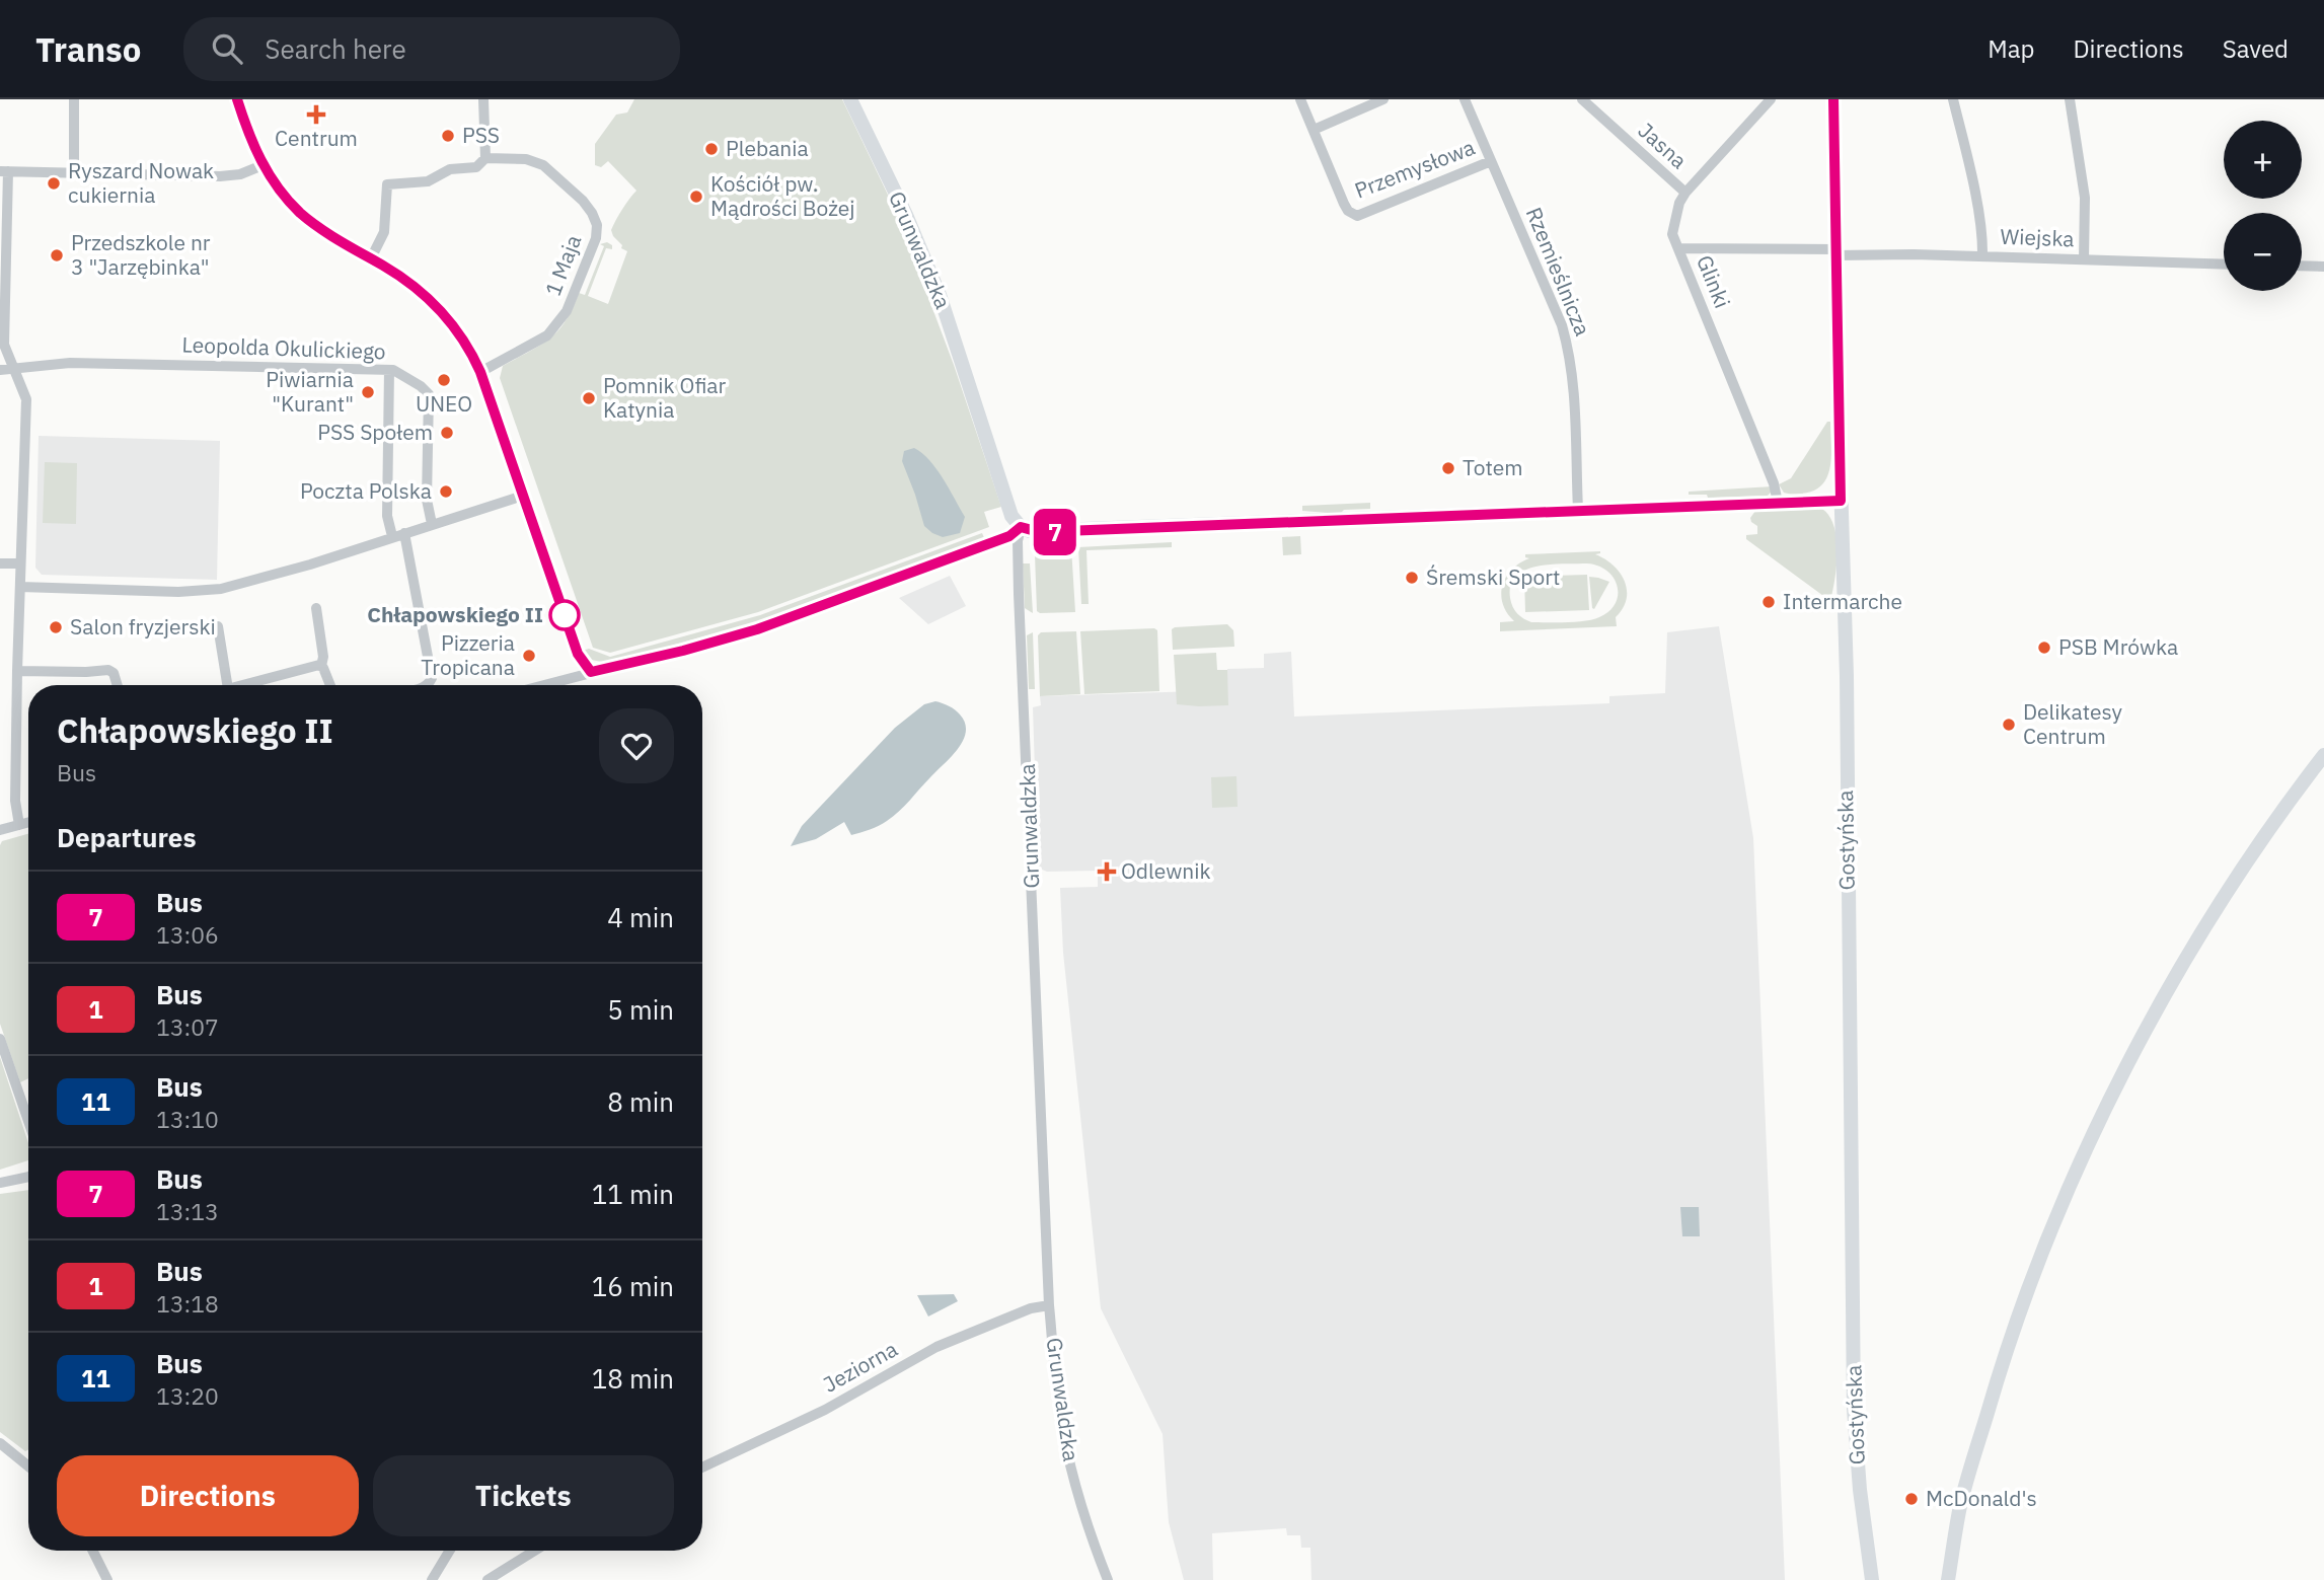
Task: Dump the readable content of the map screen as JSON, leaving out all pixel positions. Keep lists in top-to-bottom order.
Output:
{
  "streets": {
    "main road": ["Grunwaldzka", "Gostyńska"],
    "street": [
      "Jasna",
      "Przemysłowa",
      "Wiejska",
      "1 Maja",
      "Rzemieślnicza",
      "Glinki",
      "Leopolda Okulickiego",
      "Jeziorna"
    ]
  },
  "crossings": [
    ["Jasna", "Glinki"],
    ["Przemysłowa", "Rzemieślnicza"],
    ["Wiejska", "Glinki"],
    ["Wiejska", "Gostyńska"],
    ["Grunwaldzka", "Jeziorna"]
  ],
  "places": {
    "health": ["Centrum", "Odlewnik"],
    "other": [
      "PSS",
      "Plebania",
      "Ryszard Nowak cukiernia",
      "Kościół pw. Mądrości Bożej",
      "Przedszkole nr 3 \"Jarzębinka\"",
      "UNEO",
      "Piwiarnia \"Kurant\"",
      "Pomnik Ofiar Katynia",
      "PSS Społem",
      "Totem",
      "Poczta Polska",
      "Śremski Sport",
      "Intermarche",
      "Chłapowskiego II",
      "Salon fryzjerski",
      "PSB Mrówka",
      "Pizzeria Tropicana",
      "Delikatesy Centrum",
      "McDonald's"
    ]
  },
  "lines": ["bus line 7"],
  "page": {
    "header": "Transo",
    "search": "Search here",
    "nav": ["Map", "Directions", "Saved"],
    "on_map": "7",
    "map_buttons": ["+", "−"],
    "heading": [
      ["Chłapowskiego II", "Bus"],
      "Departures"
    ],
    "list": [
      {
        "mark": "7",
        "name": "Bus",
        "note": "13:06",
        "value": "4 min"
      },
      {
        "mark": "1",
        "name": "Bus",
        "note": "13:07",
        "value": "5 min"
      },
      {
        "mark": "11",
        "name": "Bus",
        "note": "13:10",
        "value": "8 min"
      },
      {
        "mark": "7",
        "name": "Bus",
        "note": "13:13",
        "value": "11 min"
      },
      {
        "mark": "1",
        "name": "Bus",
        "note": "13:18",
        "value": "16 min"
      },
      {
        "mark": "11",
        "name": "Bus",
        "note": "13:20",
        "value": "18 min"
      }
    ],
    "buttons": ["Directions", "Tickets"]
  }
}
